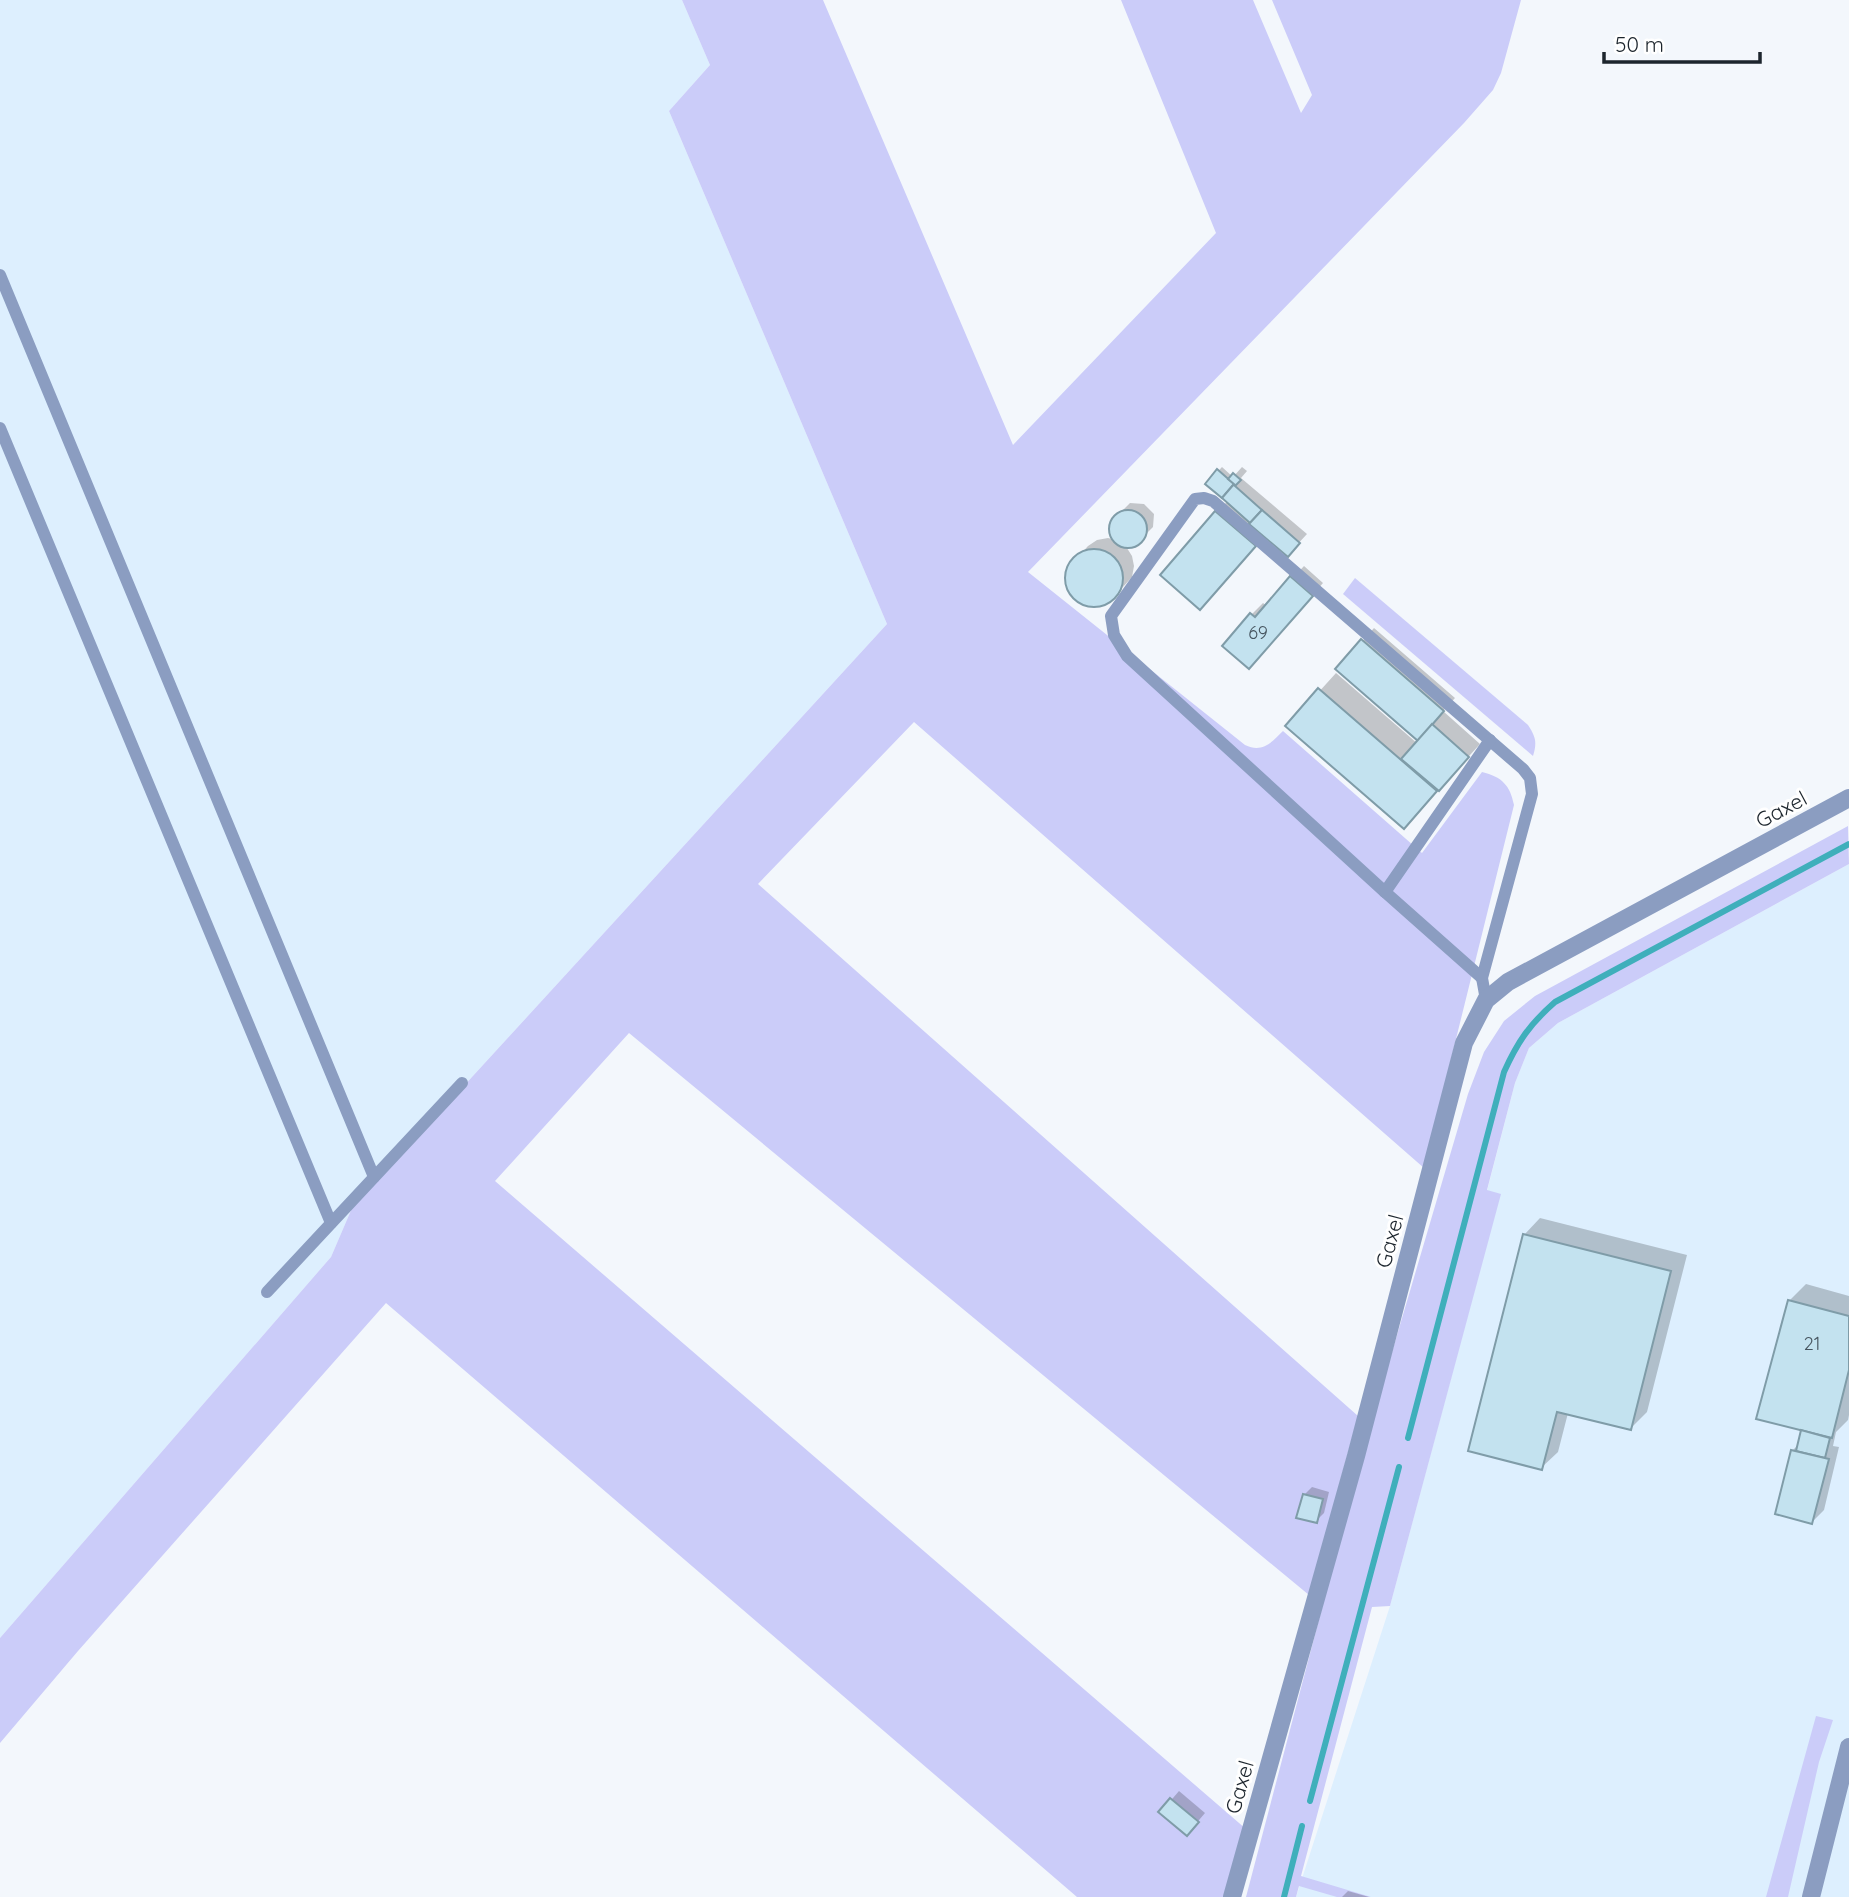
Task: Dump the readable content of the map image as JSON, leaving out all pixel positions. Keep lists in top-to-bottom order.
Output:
{
  "streets": {
    "street": ["Gaxel"]
  },
  "house_numbers": ["69", "21"],
  "scale_bar": "50 m"
}
